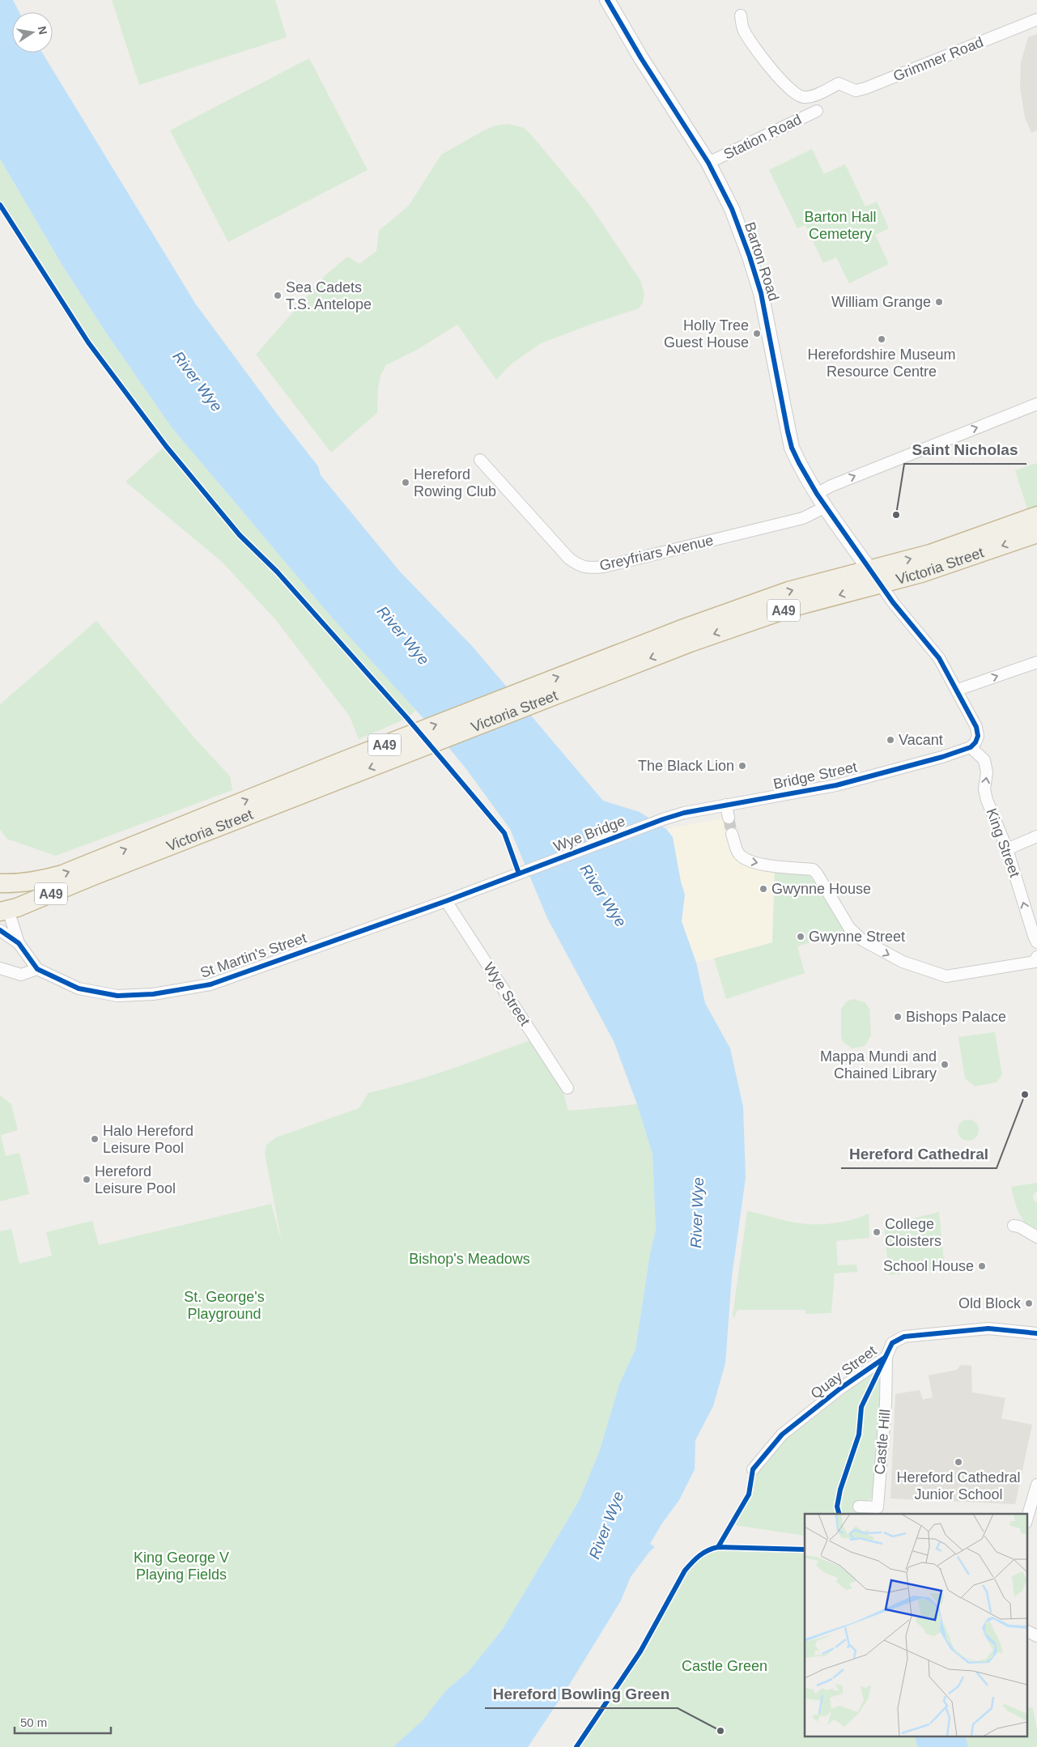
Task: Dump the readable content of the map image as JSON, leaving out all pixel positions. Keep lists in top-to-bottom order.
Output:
{
  "streets": {
    "highway": ["Victoria Street", "A49"],
    "street": [
      "Grimmer Road",
      "Station Road",
      "Barton Road",
      "Greyfriars Avenue",
      "Bridge Street",
      "Wye Bridge",
      "King Street",
      "St Martin's Street",
      "Wye Street",
      "Quay Street",
      "Castle Hill"
    ]
  },
  "crossings": [
    ["Station Road", "Barton Road"],
    ["Barton Road", "Greyfriars Avenue"],
    ["Barton Road", "Victoria Street"],
    ["Bridge Street", "Wye Bridge"],
    ["Bridge Street", "King Street"],
    ["Wye Bridge", "St Martin's Street"],
    ["St Martin's Street", "Wye Street"],
    ["Quay Street", "Castle Hill"]
  ],
  "one_way": ["King Street"],
  "water": ["River Wye"],
  "parks": [
    "Barton Hall Cemetery",
    "Bishop's Meadows",
    "St. George's Playground",
    "King George V Playing Fields",
    "Castle Green"
  ],
  "places": [
    "Sea Cadets T.S. Antelope",
    "William Grange",
    "Holly Tree Guest House",
    "Herefordshire Museum Resource Centre",
    "Hereford Rowing Club",
    "Saint Nicholas",
    "Vacant",
    "The Black Lion",
    "Gwynne House",
    "Gwynne Street",
    "Bishops Palace",
    "Mappa Mundi and Chained Library",
    "Hereford Cathedral",
    "Halo Hereford Leisure Pool",
    "Hereford Leisure Pool",
    "College Cloisters",
    "School House",
    "Old Block",
    "Hereford Cathedral Junior School",
    "Hereford Bowling Green"
  ],
  "scale_bar": "50 m",
  "north": "right"
}
